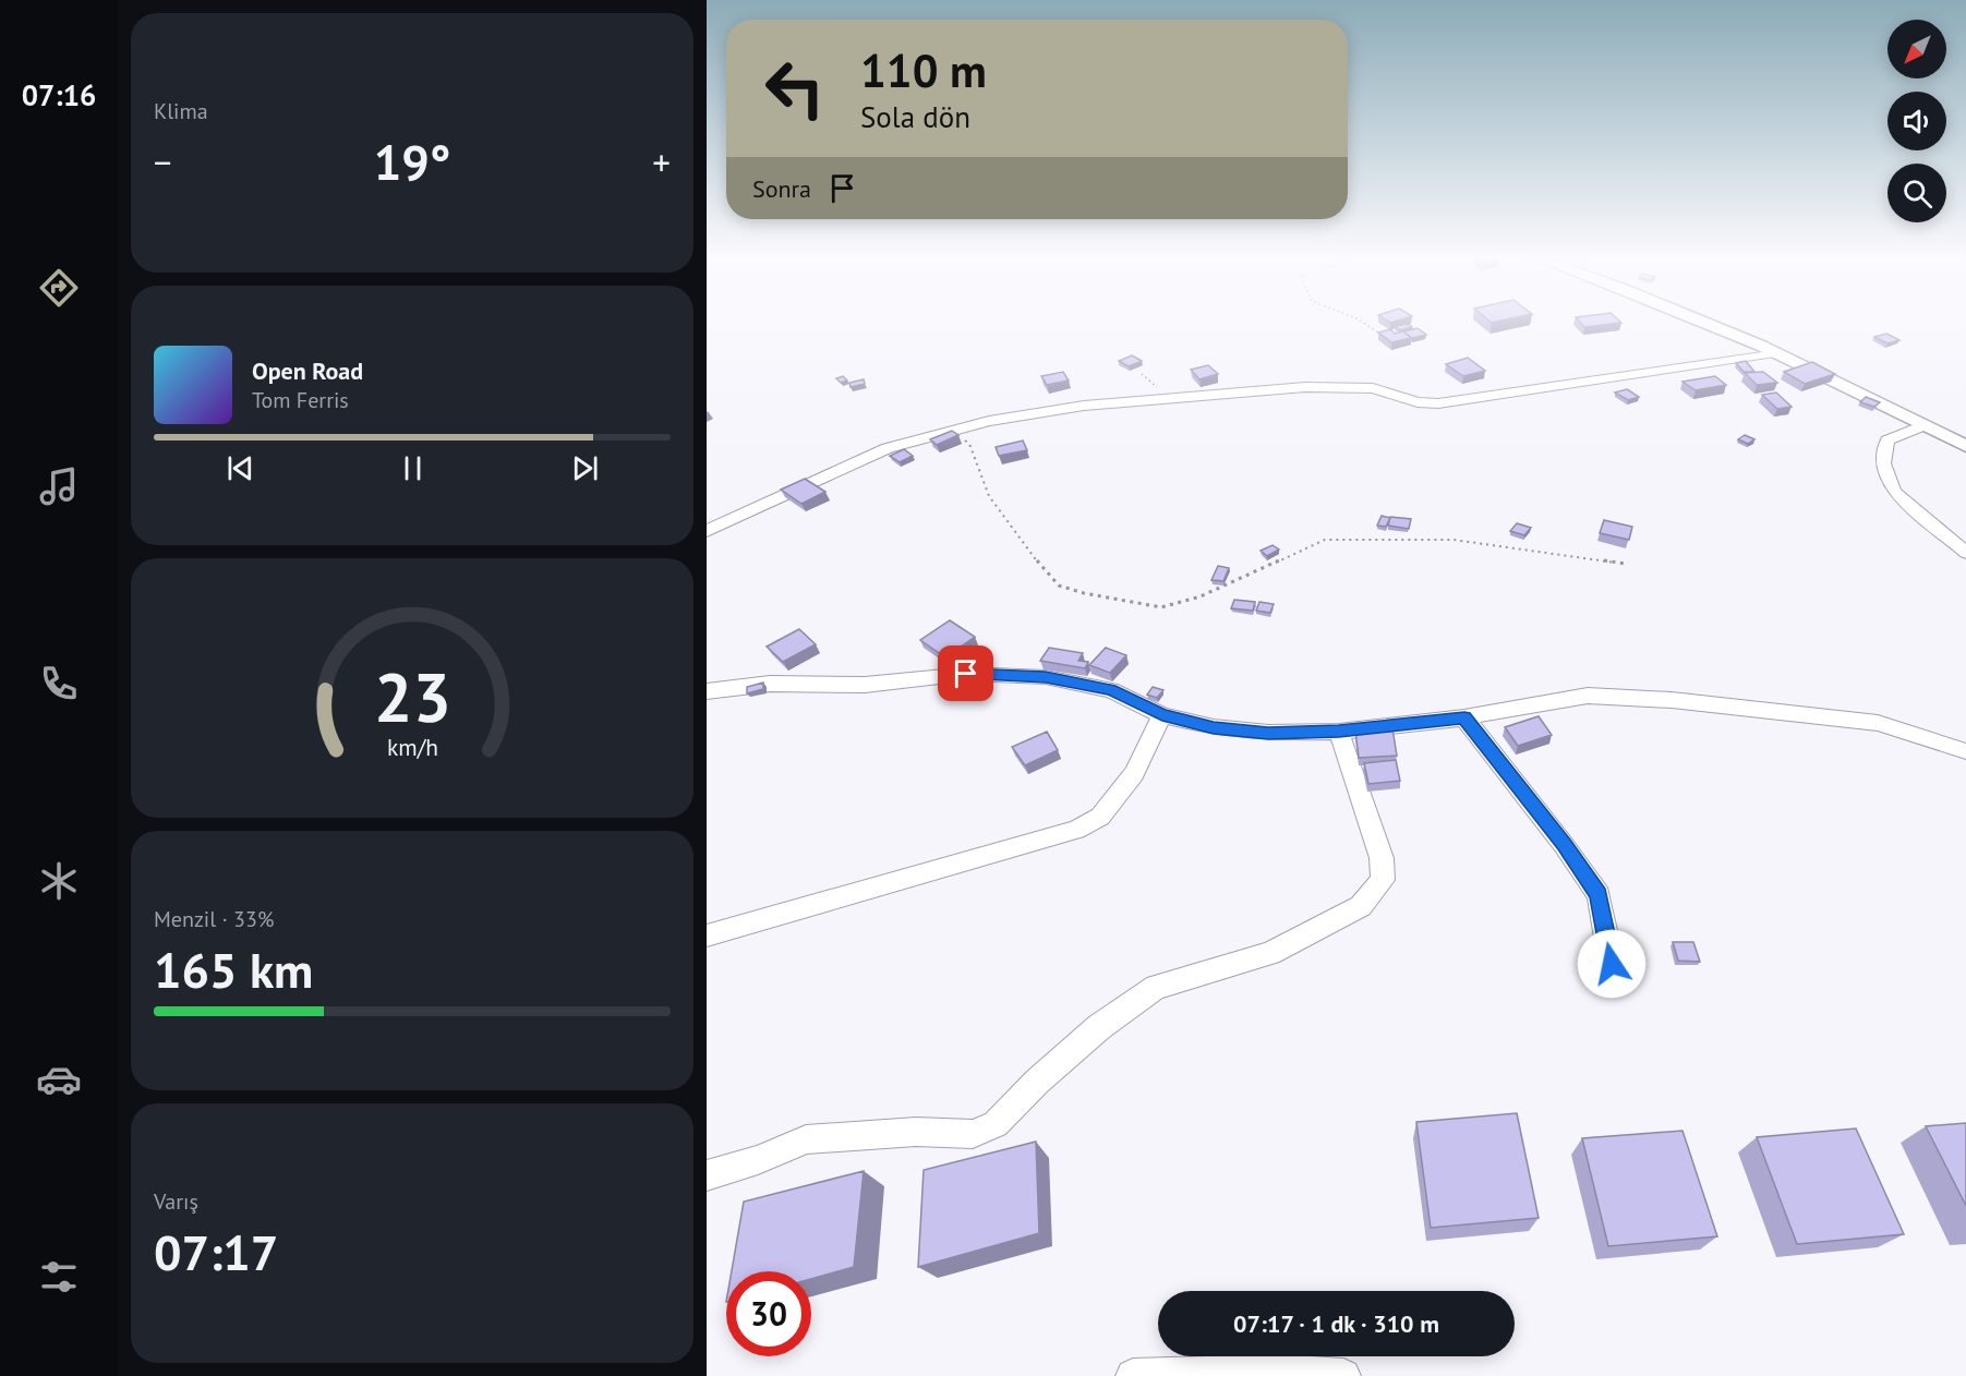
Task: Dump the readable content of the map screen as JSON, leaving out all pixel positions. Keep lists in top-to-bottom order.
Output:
{
  "north": "bottom left",
  "page": {
    "tabs": "07:16",
    "tile": [
      "Klima",
      ["Menzil · 33%", "165 km"],
      ["Varış", "07:17"]
    ],
    "turn": ["110 m", "Sola dön"],
    "heat": ["−", "19°", "+"],
    "then": "Sonra",
    "song": ["Open Road", "Tom Ferris"],
    "limit": "30",
    "trip": "07:17 · 1 dk · 310 m",
    "gauge": ["23", "km/h"]
  }
}
